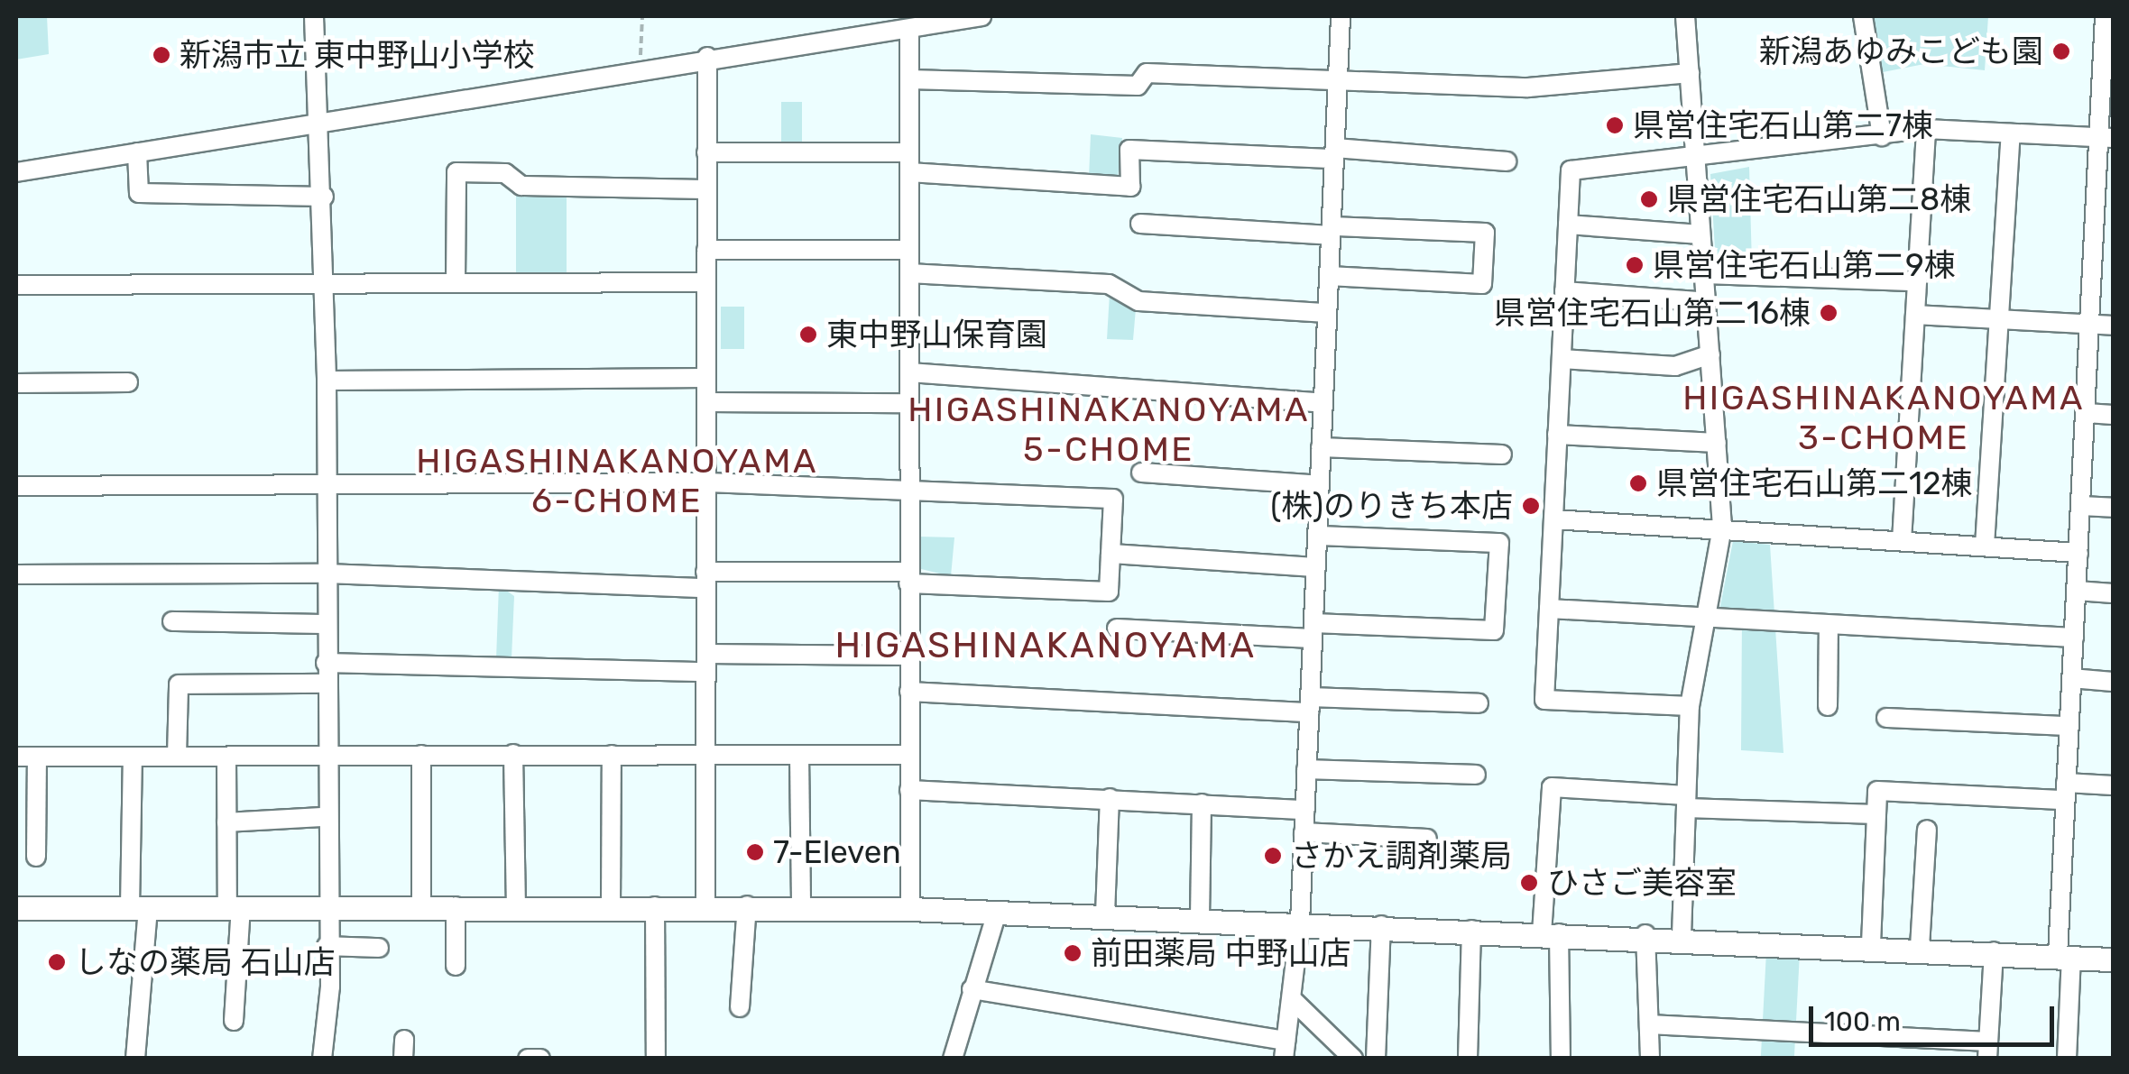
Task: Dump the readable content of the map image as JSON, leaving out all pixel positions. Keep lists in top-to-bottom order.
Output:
{
  "districts": [
    "HIGASHINAKANOYAMA 3-CHOME",
    "HIGASHINAKANOYAMA 5-CHOME",
    "HIGASHINAKANOYAMA 6-CHOME",
    "HIGASHINAKANOYAMA"
  ],
  "places": [
    "新潟あゆみこども園",
    "新潟市立 東中野山小学校",
    "県営住宅石山第二7棟",
    "県営住宅石山第二8棟",
    "県営住宅石山第二9棟",
    "県営住宅石山第二16棟",
    "東中野山保育園",
    "県営住宅石山第二12棟",
    "(株)のりきち本店",
    "7-Eleven",
    "さかえ調剤薬局",
    "ひさご美容室",
    "前田薬局 中野山店",
    "しなの薬局 石山店"
  ],
  "scale_bar": "100 m"
}
